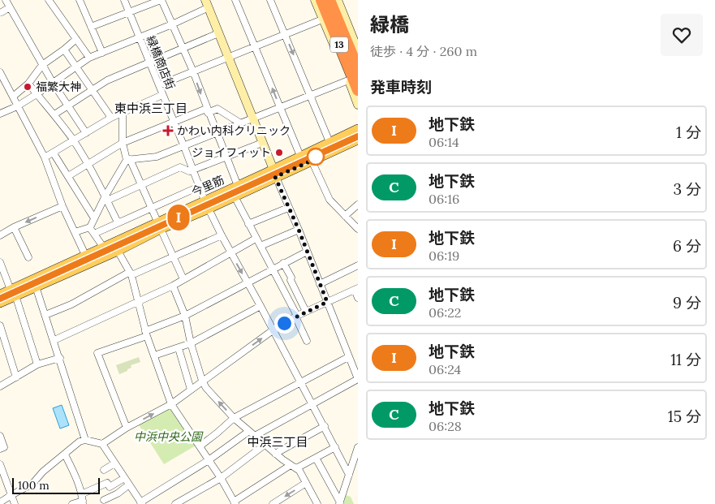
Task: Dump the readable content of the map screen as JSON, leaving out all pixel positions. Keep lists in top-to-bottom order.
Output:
{
  "streets": {
    "highway": ["13"],
    "main road": ["今里筋"],
    "street": ["緑橋商店街"]
  },
  "crossings": [
    ["緑橋商店街", "今里筋"]
  ],
  "districts": ["東中浜三丁目", "中浜三丁目"],
  "parks": ["中浜中央公園"],
  "places": {
    "other": ["福繁大神", "ジョイフィット"],
    "health": ["かわい内科クリニック"]
  },
  "lines": ["metro line I"],
  "scale_bar": "100 m",
  "page": {
    "on_map": "I",
    "heading": [
      ["緑橋", "徒歩 · 4 分 · 260 m"],
      "発車時刻"
    ],
    "list": [
      {
        "mark": "I",
        "name": "地下鉄",
        "note": "06:14",
        "value": "1 分"
      },
      {
        "mark": "C",
        "name": "地下鉄",
        "note": "06:16",
        "value": "3 分"
      },
      {
        "mark": "I",
        "name": "地下鉄",
        "note": "06:19",
        "value": "6 分"
      },
      {
        "mark": "C",
        "name": "地下鉄",
        "note": "06:22",
        "value": "9 分"
      },
      {
        "mark": "I",
        "name": "地下鉄",
        "note": "06:24",
        "value": "11 分"
      },
      {
        "mark": "C",
        "name": "地下鉄",
        "note": "06:28",
        "value": "15 分"
      }
    ],
    "scale": "100 m"
  }
}
